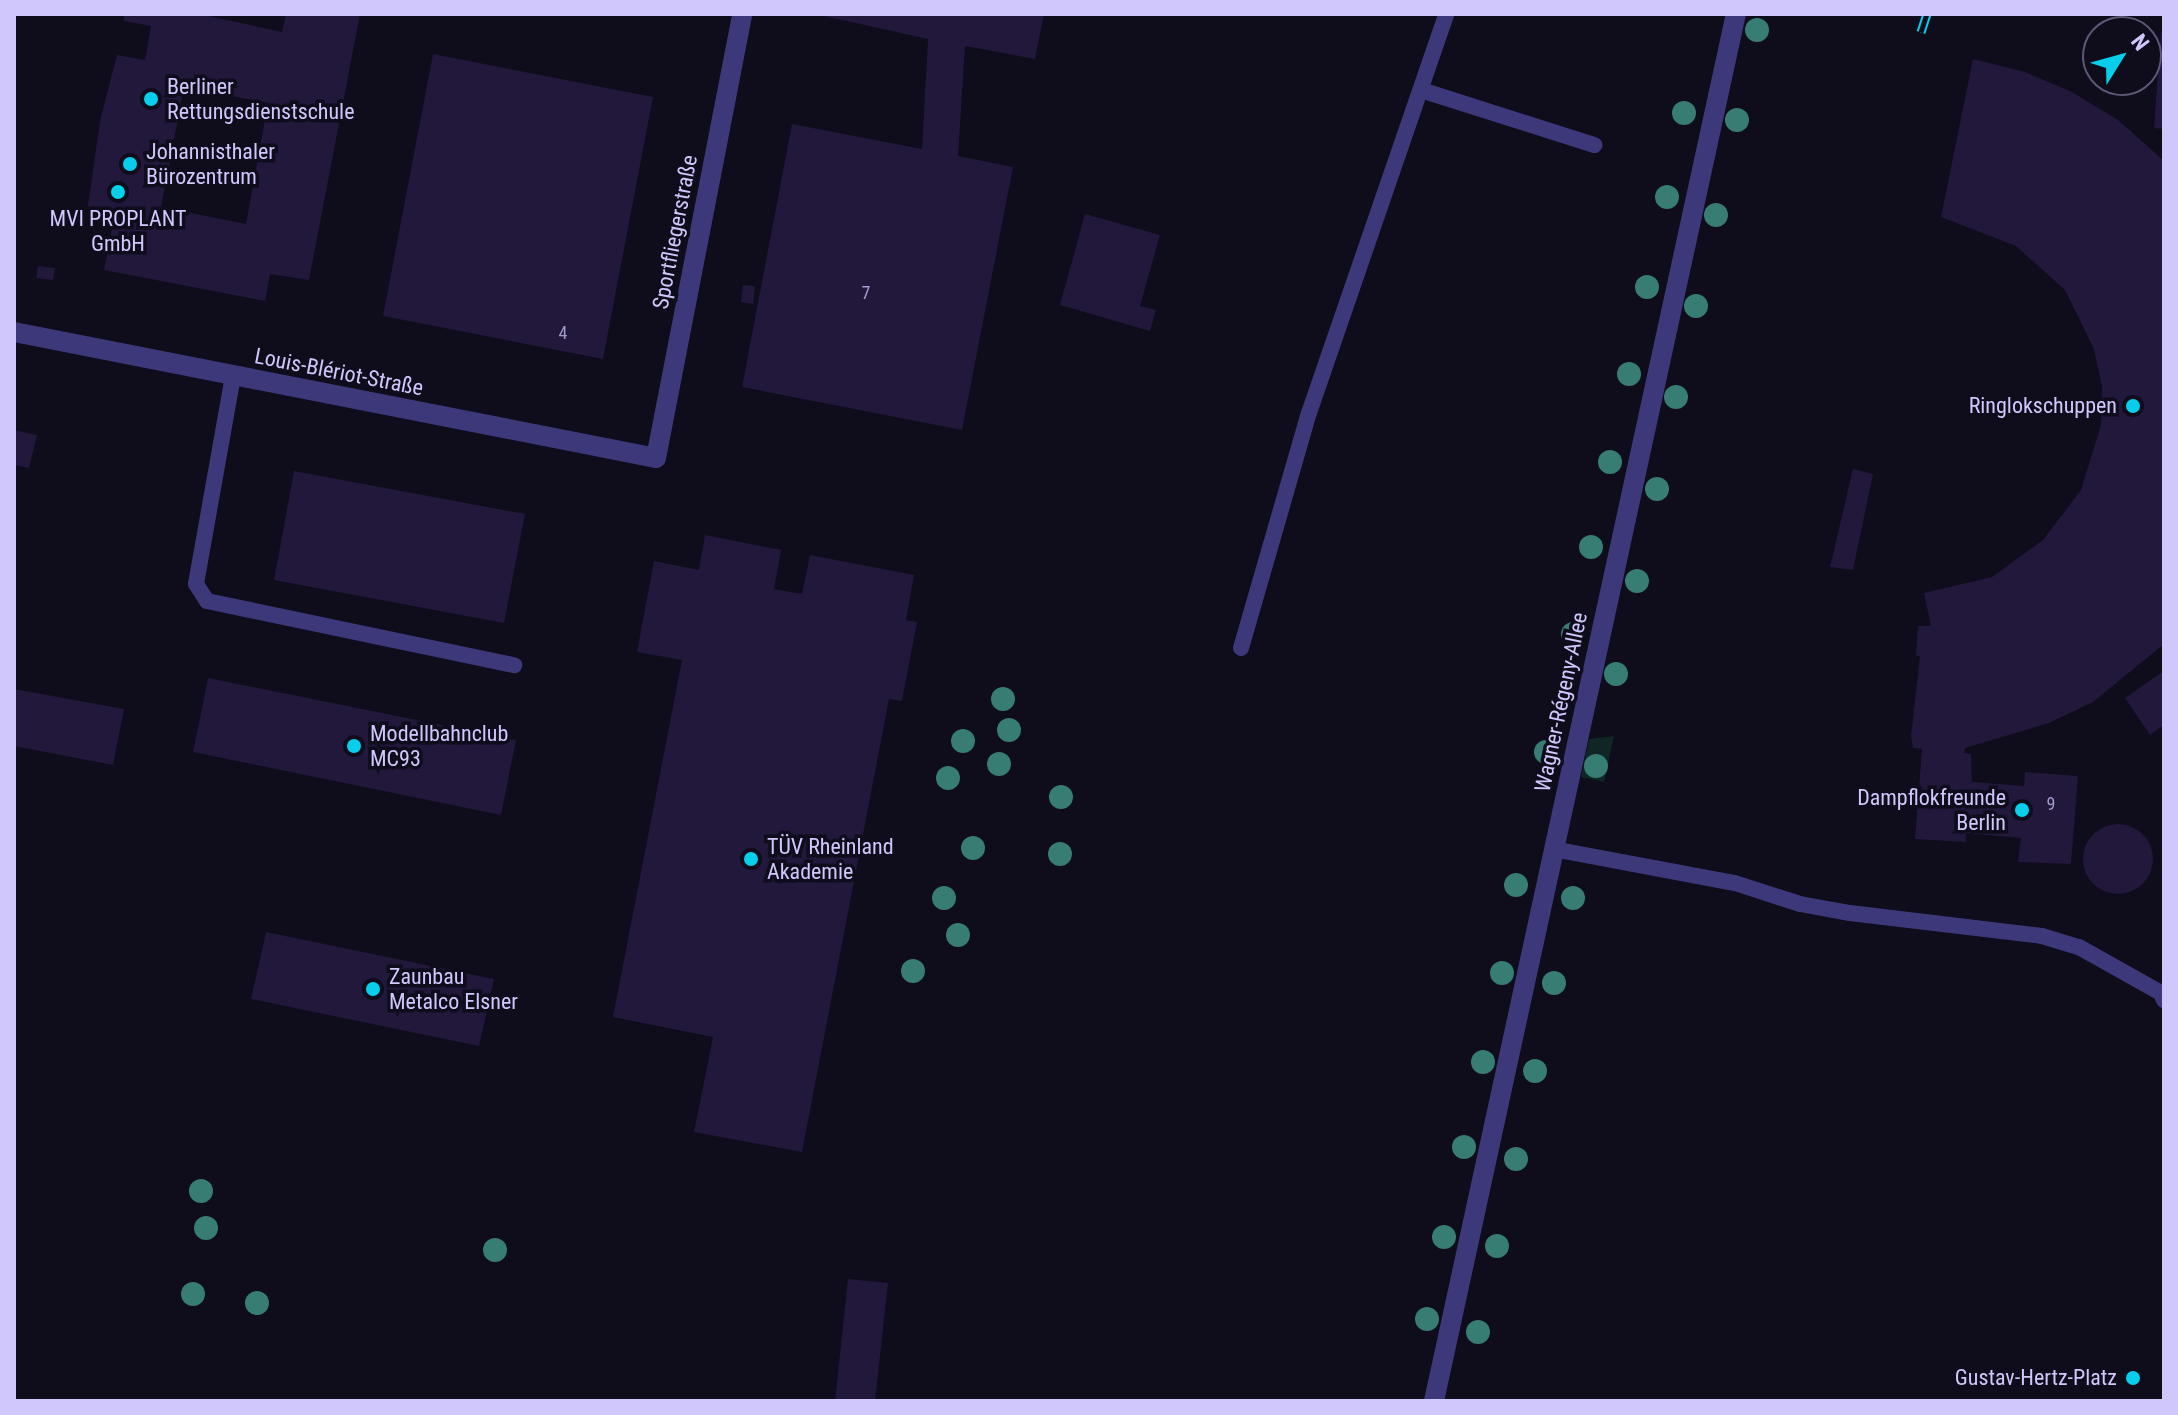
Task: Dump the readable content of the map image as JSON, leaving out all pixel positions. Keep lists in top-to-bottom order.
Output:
{
  "streets": {
    "street": ["Sportfliegerstraße", "Louis-Blériot-Straße", "Wagner-Régeny-Allee"]
  },
  "crossings": [
    ["Sportfliegerstraße", "Louis-Blériot-Straße"]
  ],
  "places": [
    "Berliner Rettungsdienstschule",
    "Johannisthaler Bürozentrum",
    "MVI PROPLANT GmbH",
    "Ringlokschuppen",
    "Modellbahnclub MC93",
    "Dampflokfreunde Berlin",
    "TÜV Rheinland Akademie",
    "Zaunbau Metalco Elsner",
    "Gustav-Hertz-Platz"
  ],
  "house_numbers": ["7", "4", "9"],
  "north": "top right"
}
